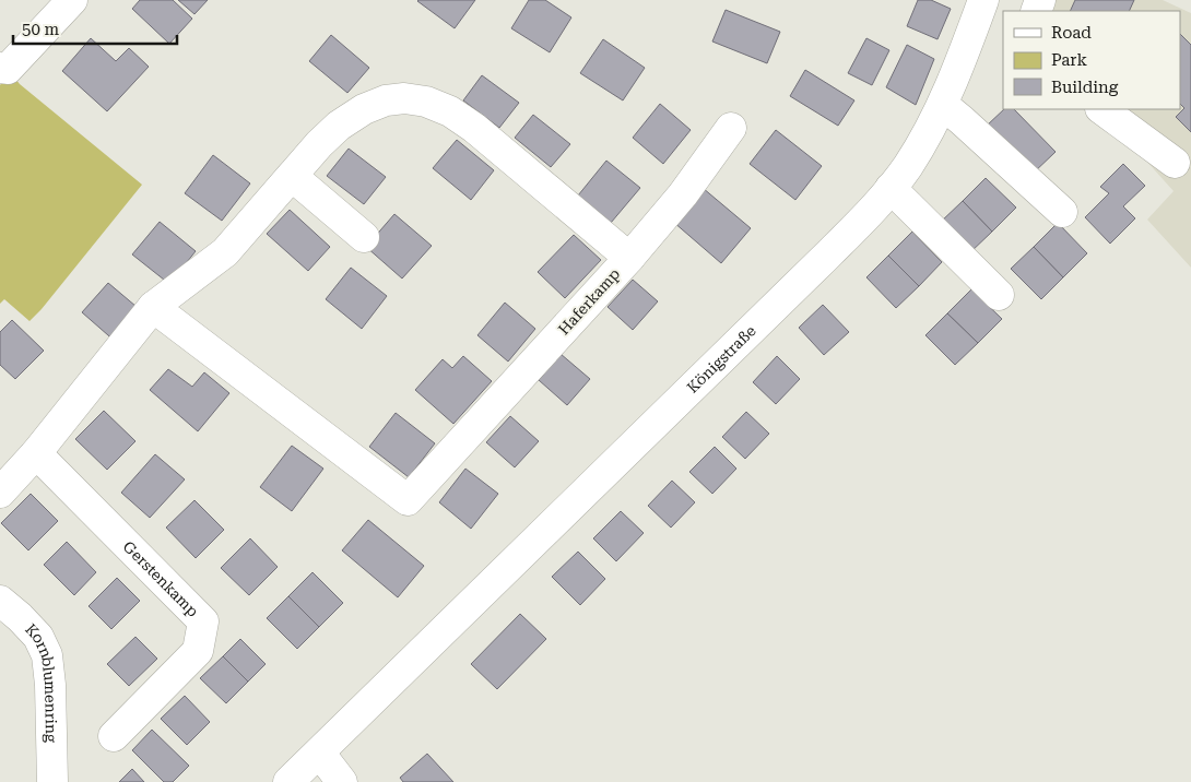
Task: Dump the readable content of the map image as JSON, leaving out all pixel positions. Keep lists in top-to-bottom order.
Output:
{
  "streets": {
    "street": [
      "Haferkamp",
      "Königstraße",
      "Gerstenkamp",
      "Kornblumenring"
    ]
  },
  "legend": ["Road", "Park", "Building"],
  "scale_bar": "50 m"
}
